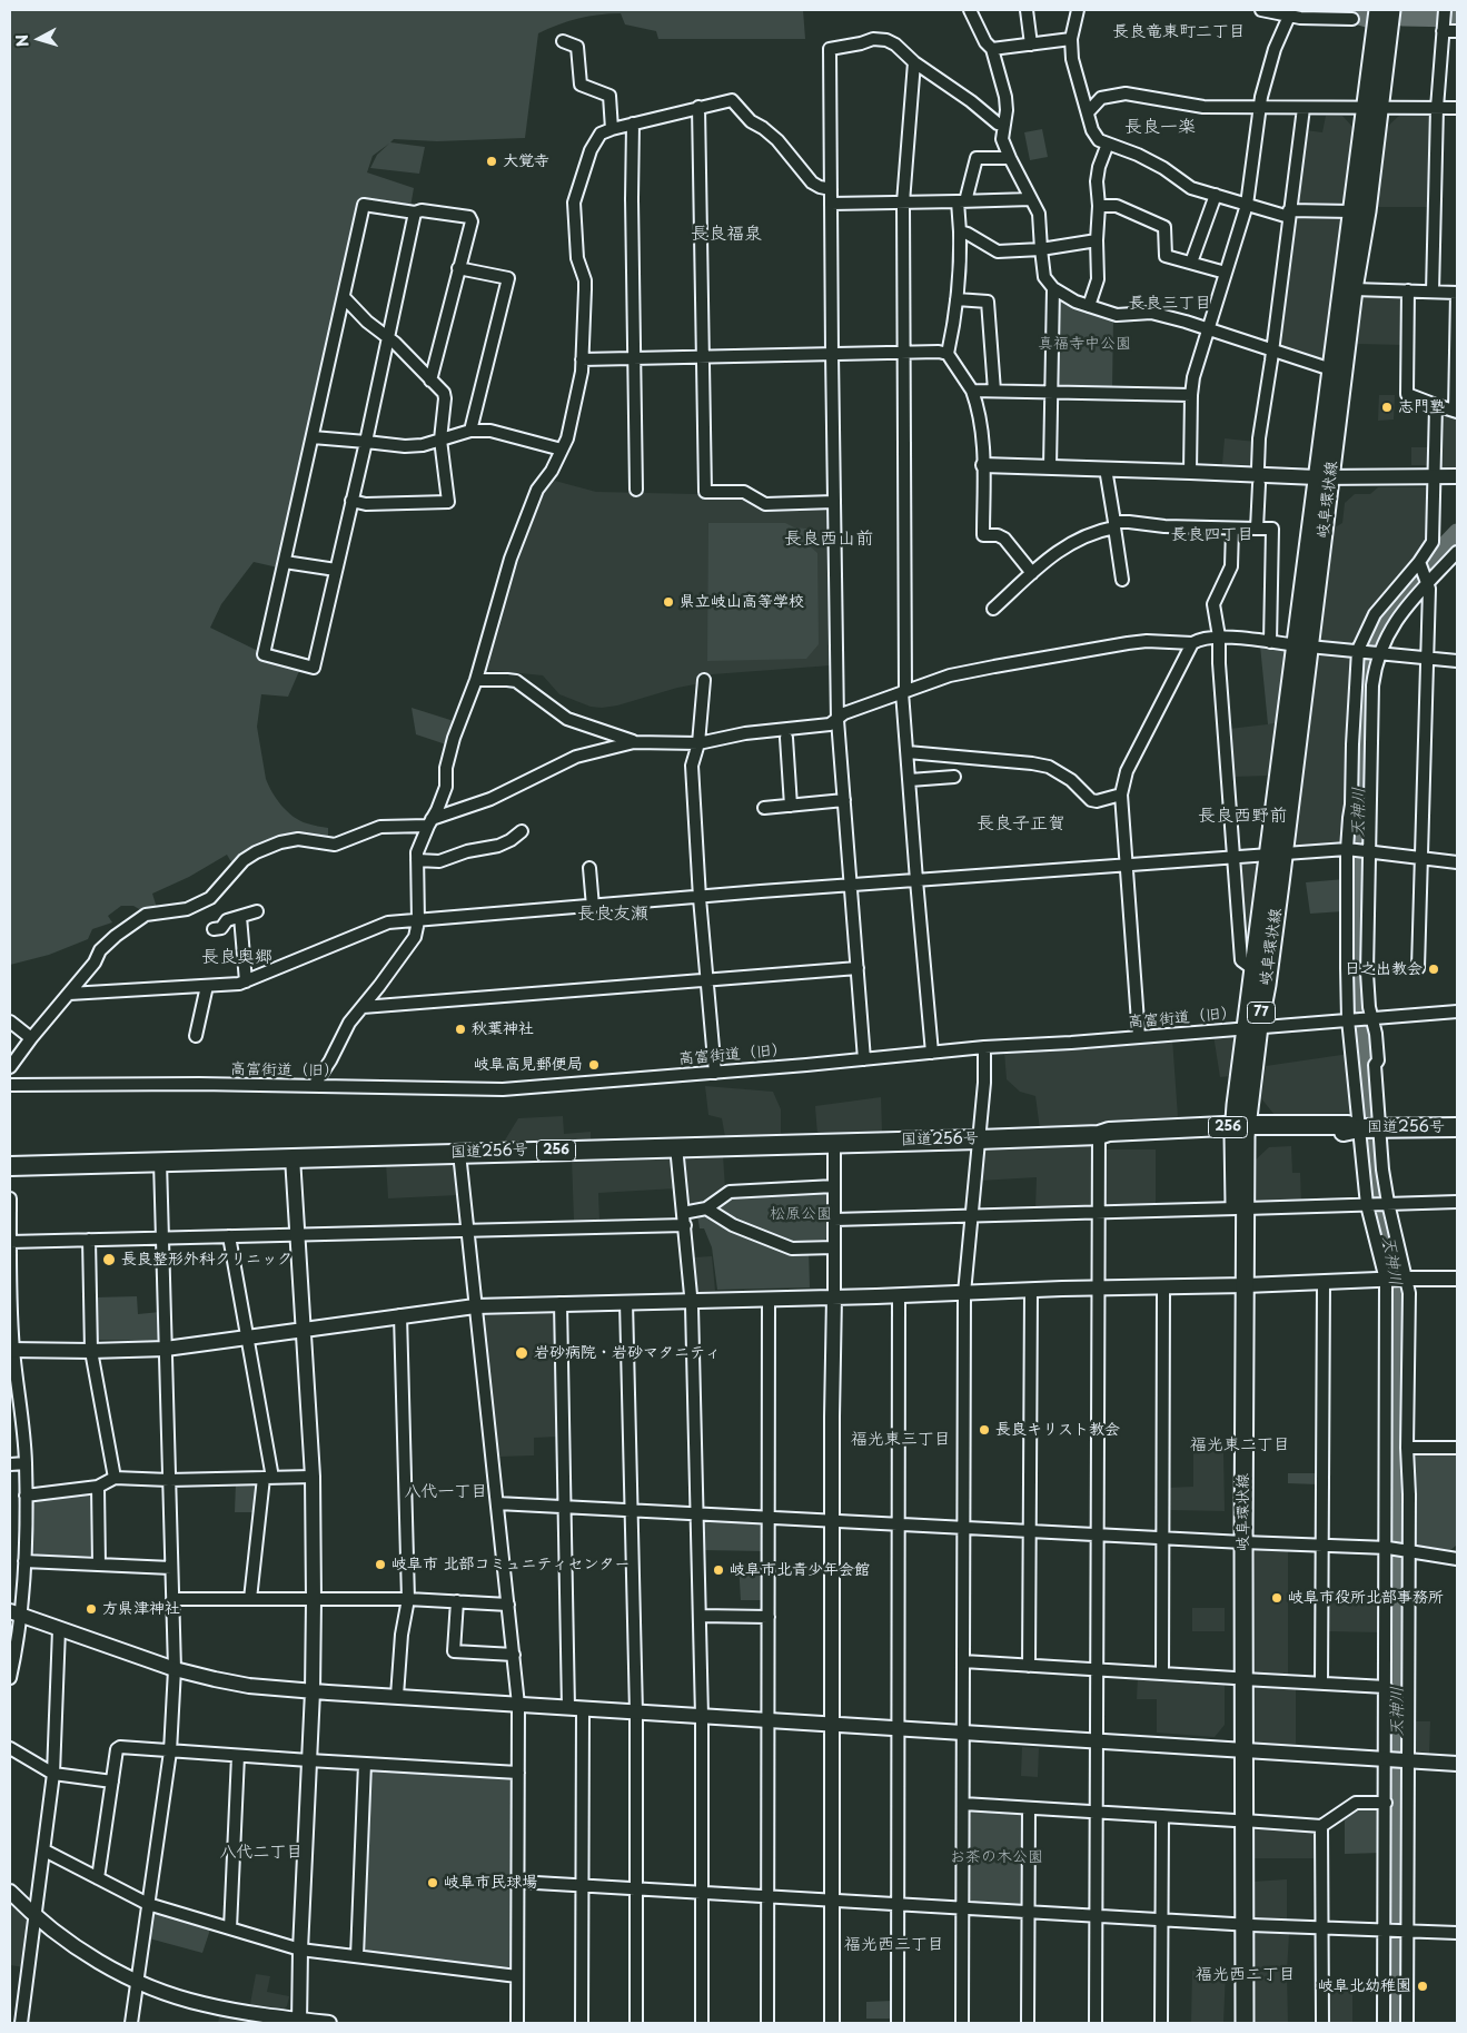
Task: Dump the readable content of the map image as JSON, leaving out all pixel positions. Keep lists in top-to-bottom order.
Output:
{
  "streets": {
    "highway": ["256", "国道256号"],
    "main road": ["岐阜環状線", "77"],
    "street": ["高富街道（旧）"]
  },
  "crossings": [
    ["岐阜環状線", "高富街道（旧）"],
    ["岐阜環状線", "国道256号"]
  ],
  "districts": [
    "長良竜東町二丁目",
    "長良一楽",
    "長良福泉",
    "長良三丁目",
    "長良四丁目",
    "長良西山前",
    "長良西野前",
    "長良子正賀",
    "長良友瀬",
    "長良奥郷",
    "福光東三丁目",
    "福光東二丁目",
    "八代一丁目",
    "八代二丁目",
    "福光西三丁目",
    "福光西二丁目"
  ],
  "water": ["天神川"],
  "parks": ["真福寺中公園", "松原公園", "お茶の木公園"],
  "places": [
    "大覚寺",
    "志門塾",
    "県立岐山高等学校",
    "日之出教会",
    "秋葉神社",
    "岐阜高見郵便局",
    "長良整形外科クリニック",
    "岩砂病院・岩砂マタニティ",
    "長良キリスト教会",
    "岐阜市 北部コミュニティセンター",
    "岐阜市北青少年会館",
    "岐阜市役所北部事務所",
    "方県津神社",
    "岐阜市民球場",
    "岐阜北幼稚園"
  ],
  "north": "left"
}
